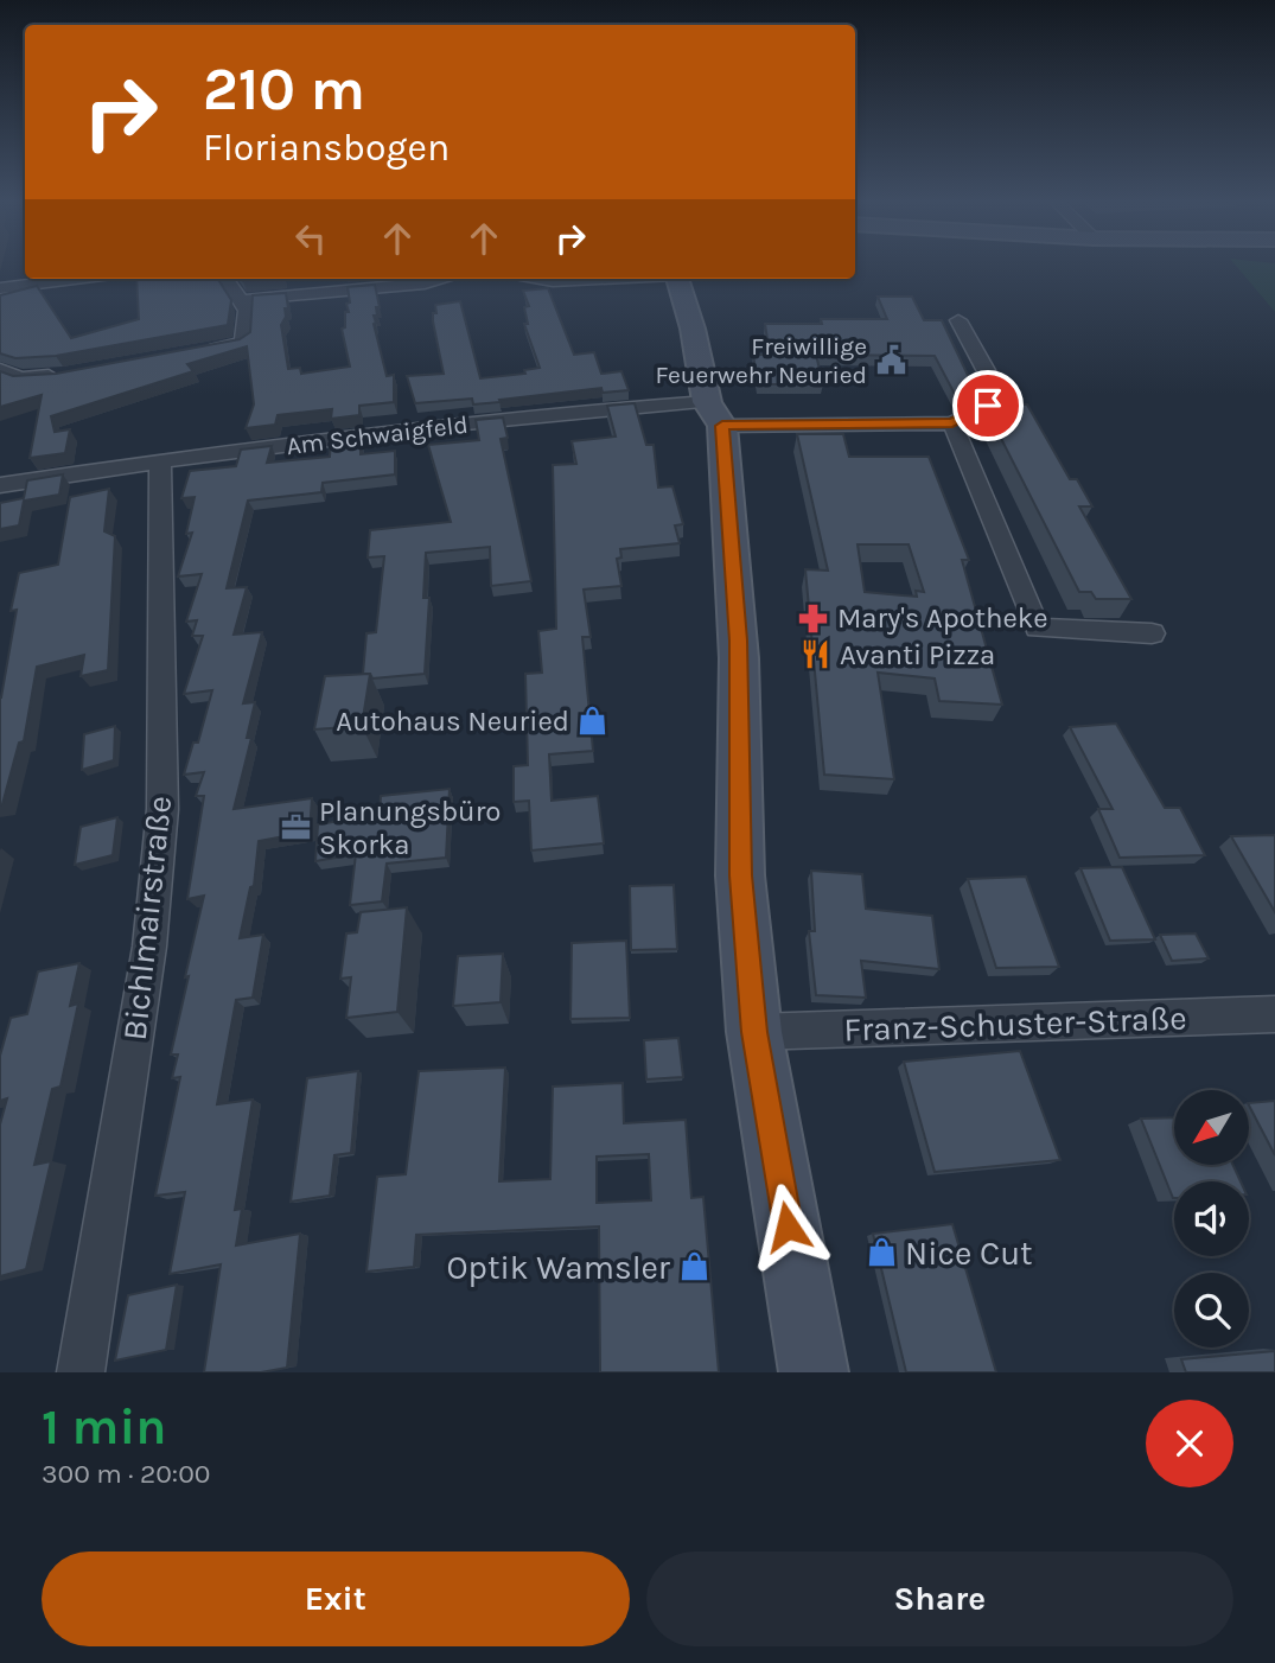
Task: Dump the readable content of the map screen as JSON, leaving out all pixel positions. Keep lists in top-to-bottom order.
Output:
{
  "streets": {
    "street": ["Am Schwaigfeld", "Bichlmairstraße", "Franz-Schuster-Straße"]
  },
  "crossings": [
    ["Am Schwaigfeld", "Bichlmairstraße"]
  ],
  "places": {
    "public building": ["Freiwillige Feuerwehr Neuried"],
    "pharmacy": ["Mary's Apotheke"],
    "restaurant": ["Avanti Pizza"],
    "shop": ["Autohaus Neuried", "Nice Cut", "Optik Wamsler"],
    "office": ["Planungsbüro Skorka"]
  },
  "north": "bottom left",
  "page": {
    "turn": ["210 m", "Floriansbogen"],
    "heading": ["1 min", "300 m · 20:00"],
    "buttons": ["Exit", "Share"]
  }
}
